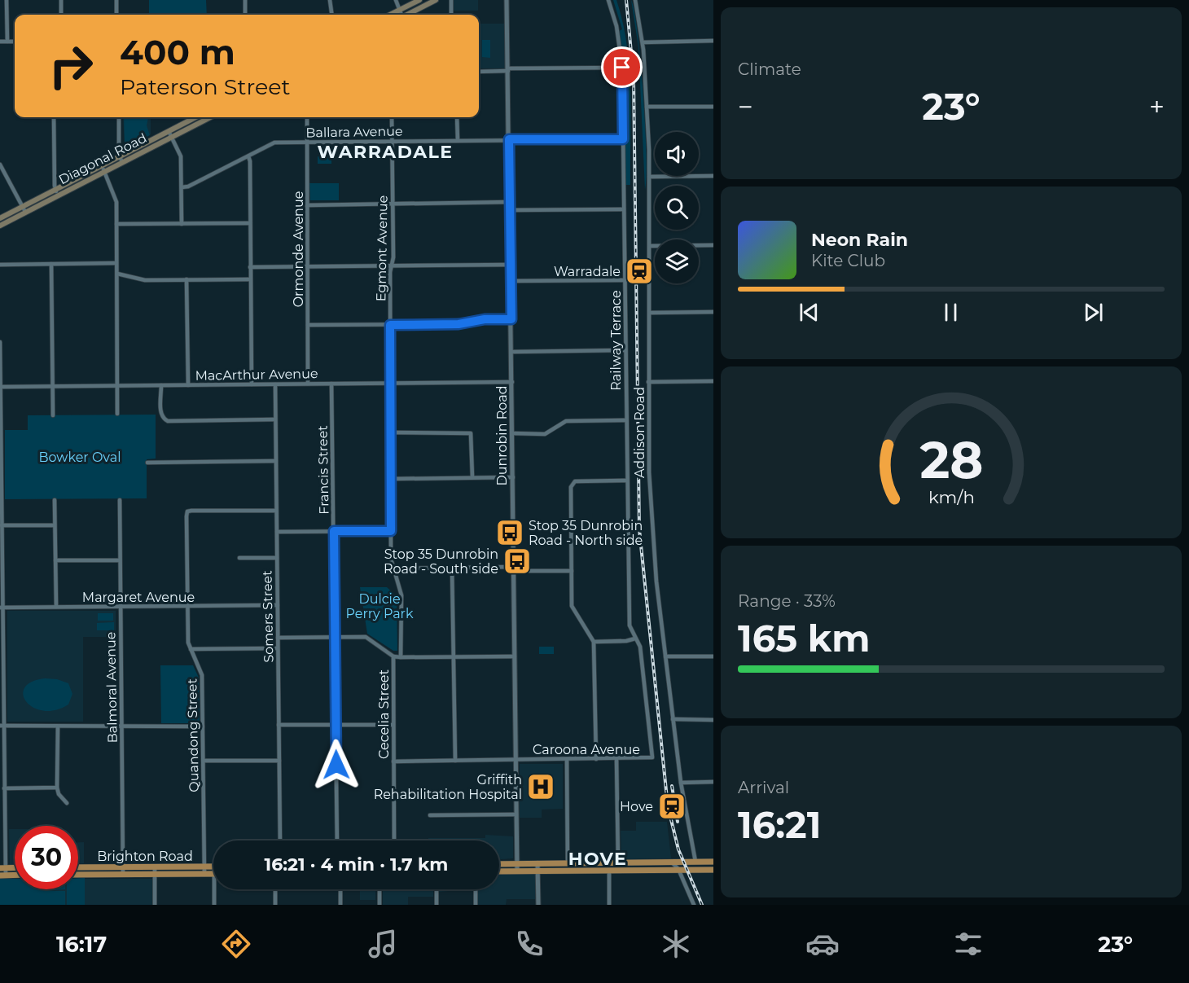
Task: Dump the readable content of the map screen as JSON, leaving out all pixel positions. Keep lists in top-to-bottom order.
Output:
{
  "streets": {
    "main road": ["Diagonal Road", "Brighton Road"],
    "street": [
      "Ballara Avenue",
      "Egmont Avenue",
      "Ormonde Avenue",
      "Railway Terrace",
      "MacArthur Avenue",
      "Addison Road",
      "Dunrobin Road",
      "Francis Street",
      "Margaret Avenue",
      "Somers Street",
      "Balmoral Avenue",
      "Cecelia Street",
      "Quandong Street",
      "Caroona Avenue"
    ]
  },
  "crossings": [
    ["Ballara Avenue", "Egmont Avenue"],
    ["Ballara Avenue", "Ormonde Avenue"],
    ["Ballara Avenue", "Railway Terrace"],
    ["Ballara Avenue", "Dunrobin Road"],
    ["Egmont Avenue", "MacArthur Avenue"],
    ["Egmont Avenue", "Cecelia Street"],
    ["Ormonde Avenue", "MacArthur Avenue"],
    ["Railway Terrace", "Caroona Avenue"],
    ["MacArthur Avenue", "Dunrobin Road"],
    ["MacArthur Avenue", "Francis Street"],
    ["MacArthur Avenue", "Somers Street"],
    ["MacArthur Avenue", "Cecelia Street"],
    ["Dunrobin Road", "Caroona Avenue"],
    ["Margaret Avenue", "Somers Street"],
    ["Margaret Avenue", "Balmoral Avenue"],
    ["Margaret Avenue", "Quandong Street"],
    ["Somers Street", "Quandong Street"],
    ["Balmoral Avenue", "Brighton Road"],
    ["Cecelia Street", "Caroona Avenue"],
    ["Quandong Street", "Brighton Road"]
  ],
  "districts": ["WARRADALE", "HOVE"],
  "parks": ["Bowker Oval", "Dulcie Perry Park"],
  "places": {
    "station": ["Warradale", "Hove"],
    "bus stop": ["Stop 35 Dunrobin Road - North side", "Stop 35 Dunrobin Road - South side"],
    "hospital": ["Griffith Rehabilitation Hospital"]
  },
  "page": {
    "tile": [
      "Climate",
      ["Range · 33%", "165 km"],
      ["Arrival", "16:21"]
    ],
    "turn": ["400 m", "Paterson Street"],
    "heat": ["−", "23°", "+"],
    "song": ["Neon Rain", "Kite Club"],
    "limit": "30",
    "trip": "16:21 · 4 min · 1.7 km",
    "tabs": ["16:17", "23°"],
    "gauge": ["28", "km/h"]
  }
}
